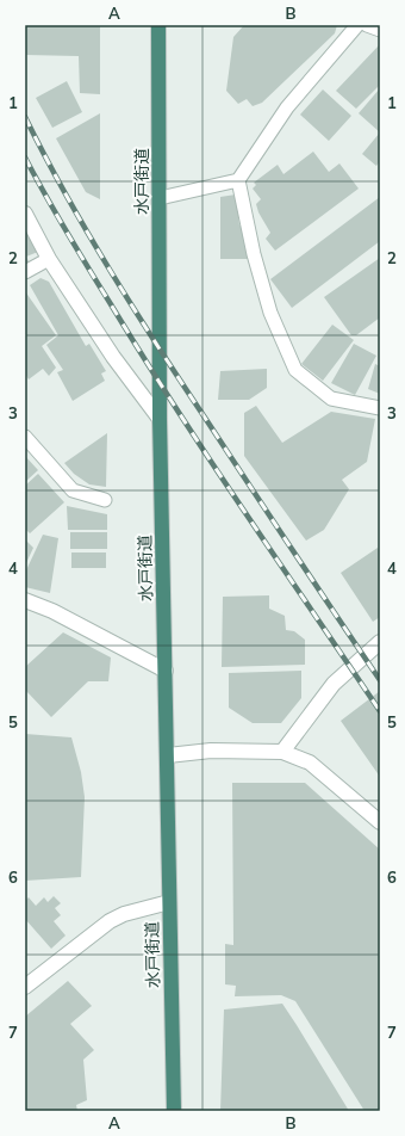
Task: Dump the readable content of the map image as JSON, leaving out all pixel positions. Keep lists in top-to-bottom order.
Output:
{
  "streets": {
    "highway": ["水戸街道"]
  },
  "grid": {
    "columns": ["A", "B"],
    "rows": [
      "1",
      "2",
      "3",
      "4",
      "5",
      "6",
      "7"
    ]
  }
}
